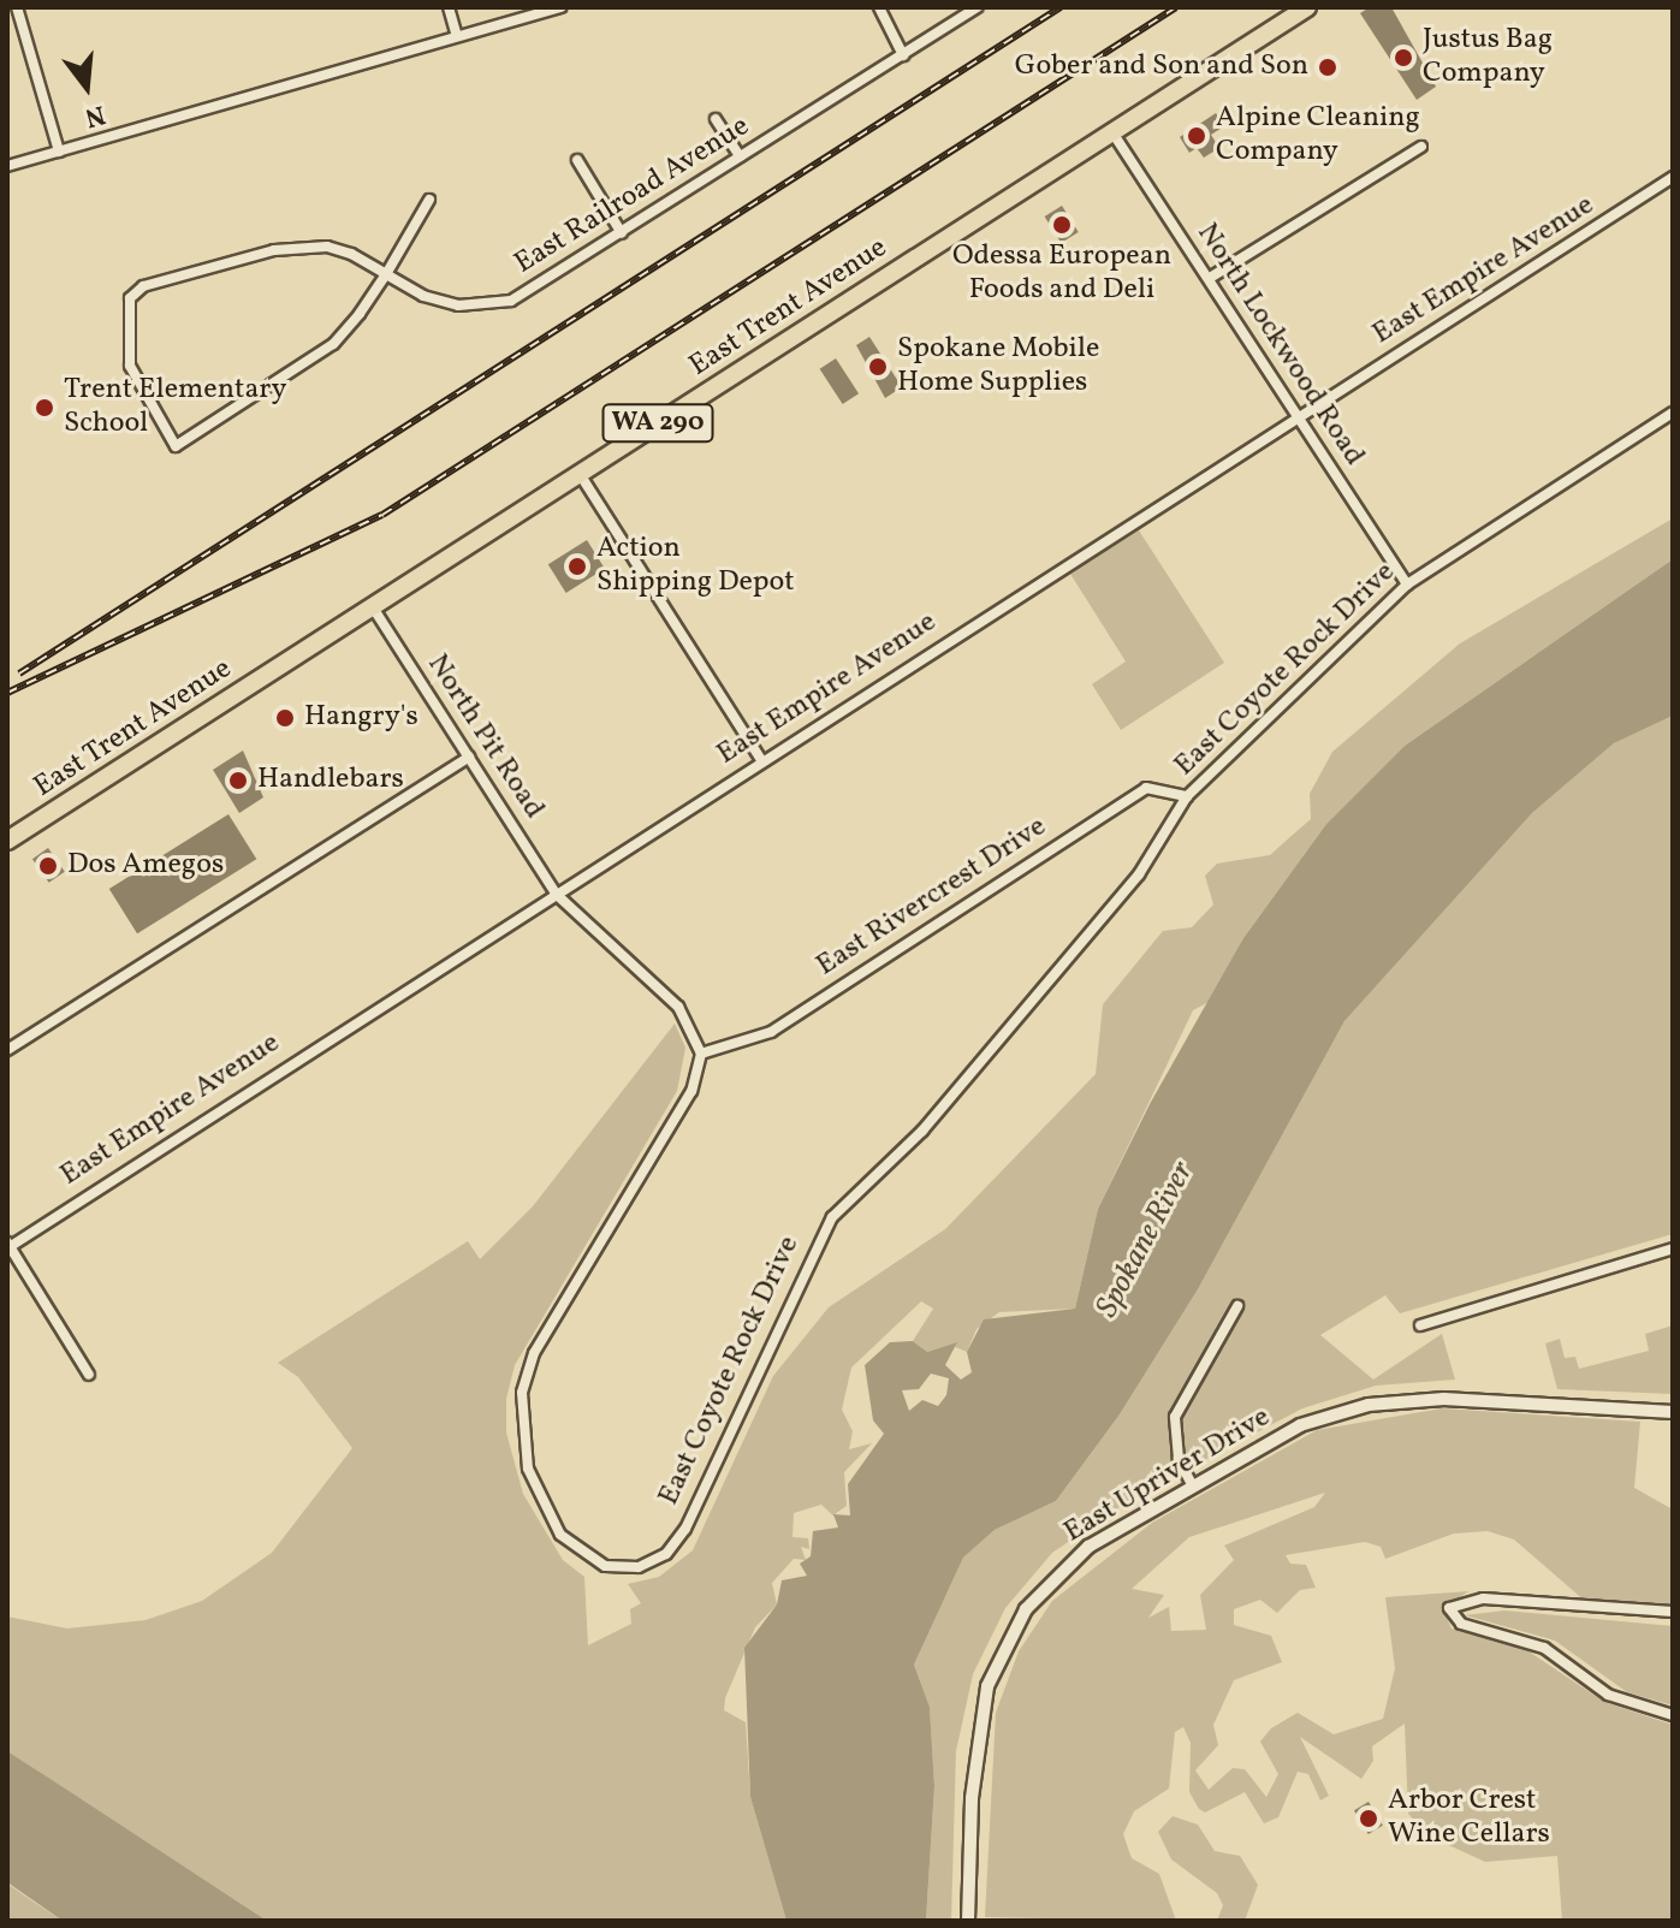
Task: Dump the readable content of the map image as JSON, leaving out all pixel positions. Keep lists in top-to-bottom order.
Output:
{
  "streets": {
    "main road": ["East Trent Avenue", "WA 290"],
    "street": [
      "East Railroad Avenue",
      "East Empire Avenue",
      "North Lockwood Road",
      "East Coyote Rock Drive",
      "North Pit Road",
      "East Rivercrest Drive",
      "East Upriver Drive"
    ]
  },
  "crossings": [
    ["East Empire Avenue", "North Lockwood Road"],
    ["East Empire Avenue", "North Pit Road"],
    ["East Trent Avenue", "North Lockwood Road"],
    ["East Trent Avenue", "North Pit Road"],
    ["North Lockwood Road", "East Coyote Rock Drive"],
    ["East Coyote Rock Drive", "East Rivercrest Drive"]
  ],
  "water": ["Spokane River"],
  "places": [
    "Justus Bag Company",
    "Gober and Son and Son",
    "Alpine Cleaning Company",
    "Odessa European Foods and Deli",
    "Spokane Mobile Home Supplies",
    "Trent Elementary School",
    "Action Shipping Depot",
    "Hangry's",
    "Handlebars",
    "Dos Amegos",
    "Arbor Crest Wine Cellars"
  ],
  "north": "bottom"
}
